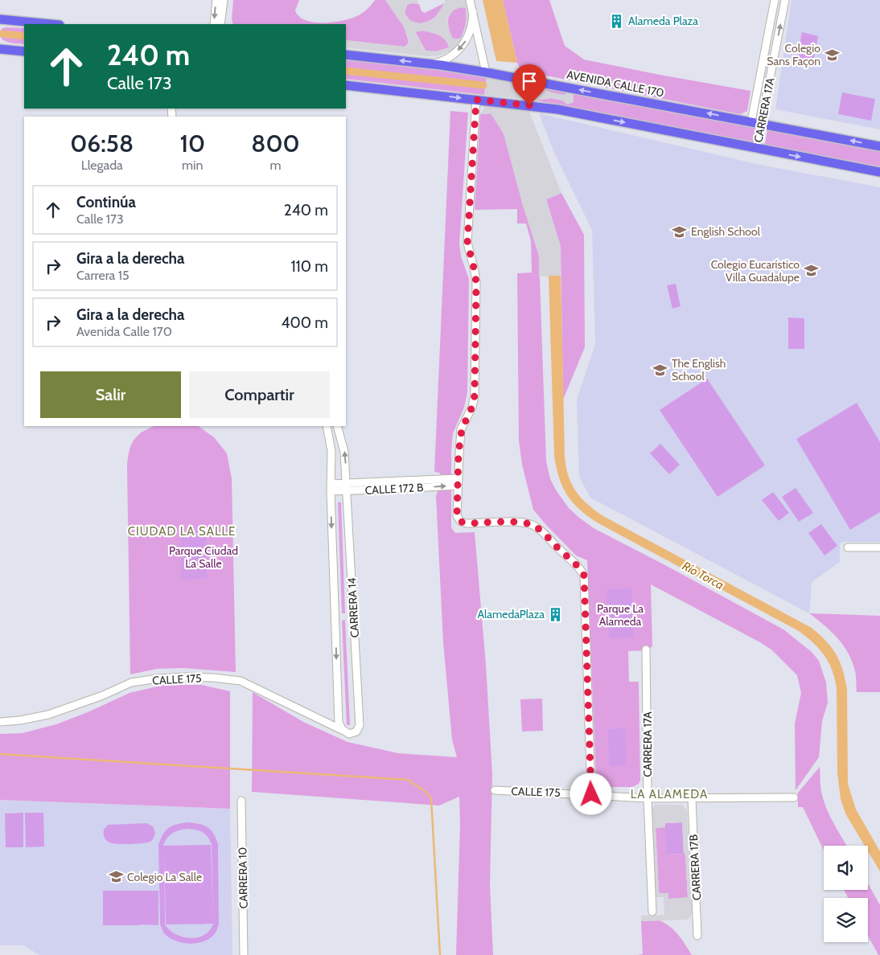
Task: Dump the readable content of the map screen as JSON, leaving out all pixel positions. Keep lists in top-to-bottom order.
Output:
{
  "streets": {
    "main road": ["AVENIDA CALLE 170"],
    "street": [
      "CARRERA 17A",
      "CALLE 172 B",
      "CARRERA 14",
      "CALLE 175",
      "CARRERA 17B",
      "CARRERA 10"
    ]
  },
  "crossings": [
    ["AVENIDA CALLE 170", "CARRERA 17A"],
    ["CARRERA 17A", "CALLE 175"],
    ["CALLE 172 B", "CARRERA 14"],
    ["CARRERA 14", "CALLE 175"],
    ["CALLE 175", "CARRERA 17B"]
  ],
  "districts": ["CIUDAD LA SALLE", "LA ALAMEDA"],
  "water": ["Río Torca"],
  "parks": ["Parque Ciudad La Salle", "Parque La Alameda"],
  "places": {
    "building": ["Alameda Plaza", "AlamedaPlaza"],
    "school or university": [
      "Colegio Sans Façon",
      "English School",
      "Colegio Eucarístico Villa Guadalupe",
      "The English School",
      "Colegio La Salle"
    ]
  },
  "page": {
    "turn": ["240 m", "Calle 173"],
    "eta": [
      "06:58",
      "Llegada",
      "10",
      "min",
      "800",
      "m"
    ],
    "list": [
      {
        "name": "Continúa",
        "note": "Calle 173",
        "value": "240 m"
      },
      {
        "name": "Gira a la derecha",
        "note": "Carrera 15",
        "value": "110 m"
      },
      {
        "name": "Gira a la derecha",
        "note": "Avenida Calle 170",
        "value": "400 m"
      }
    ],
    "buttons": ["Salir", "Compartir"]
  }
}
